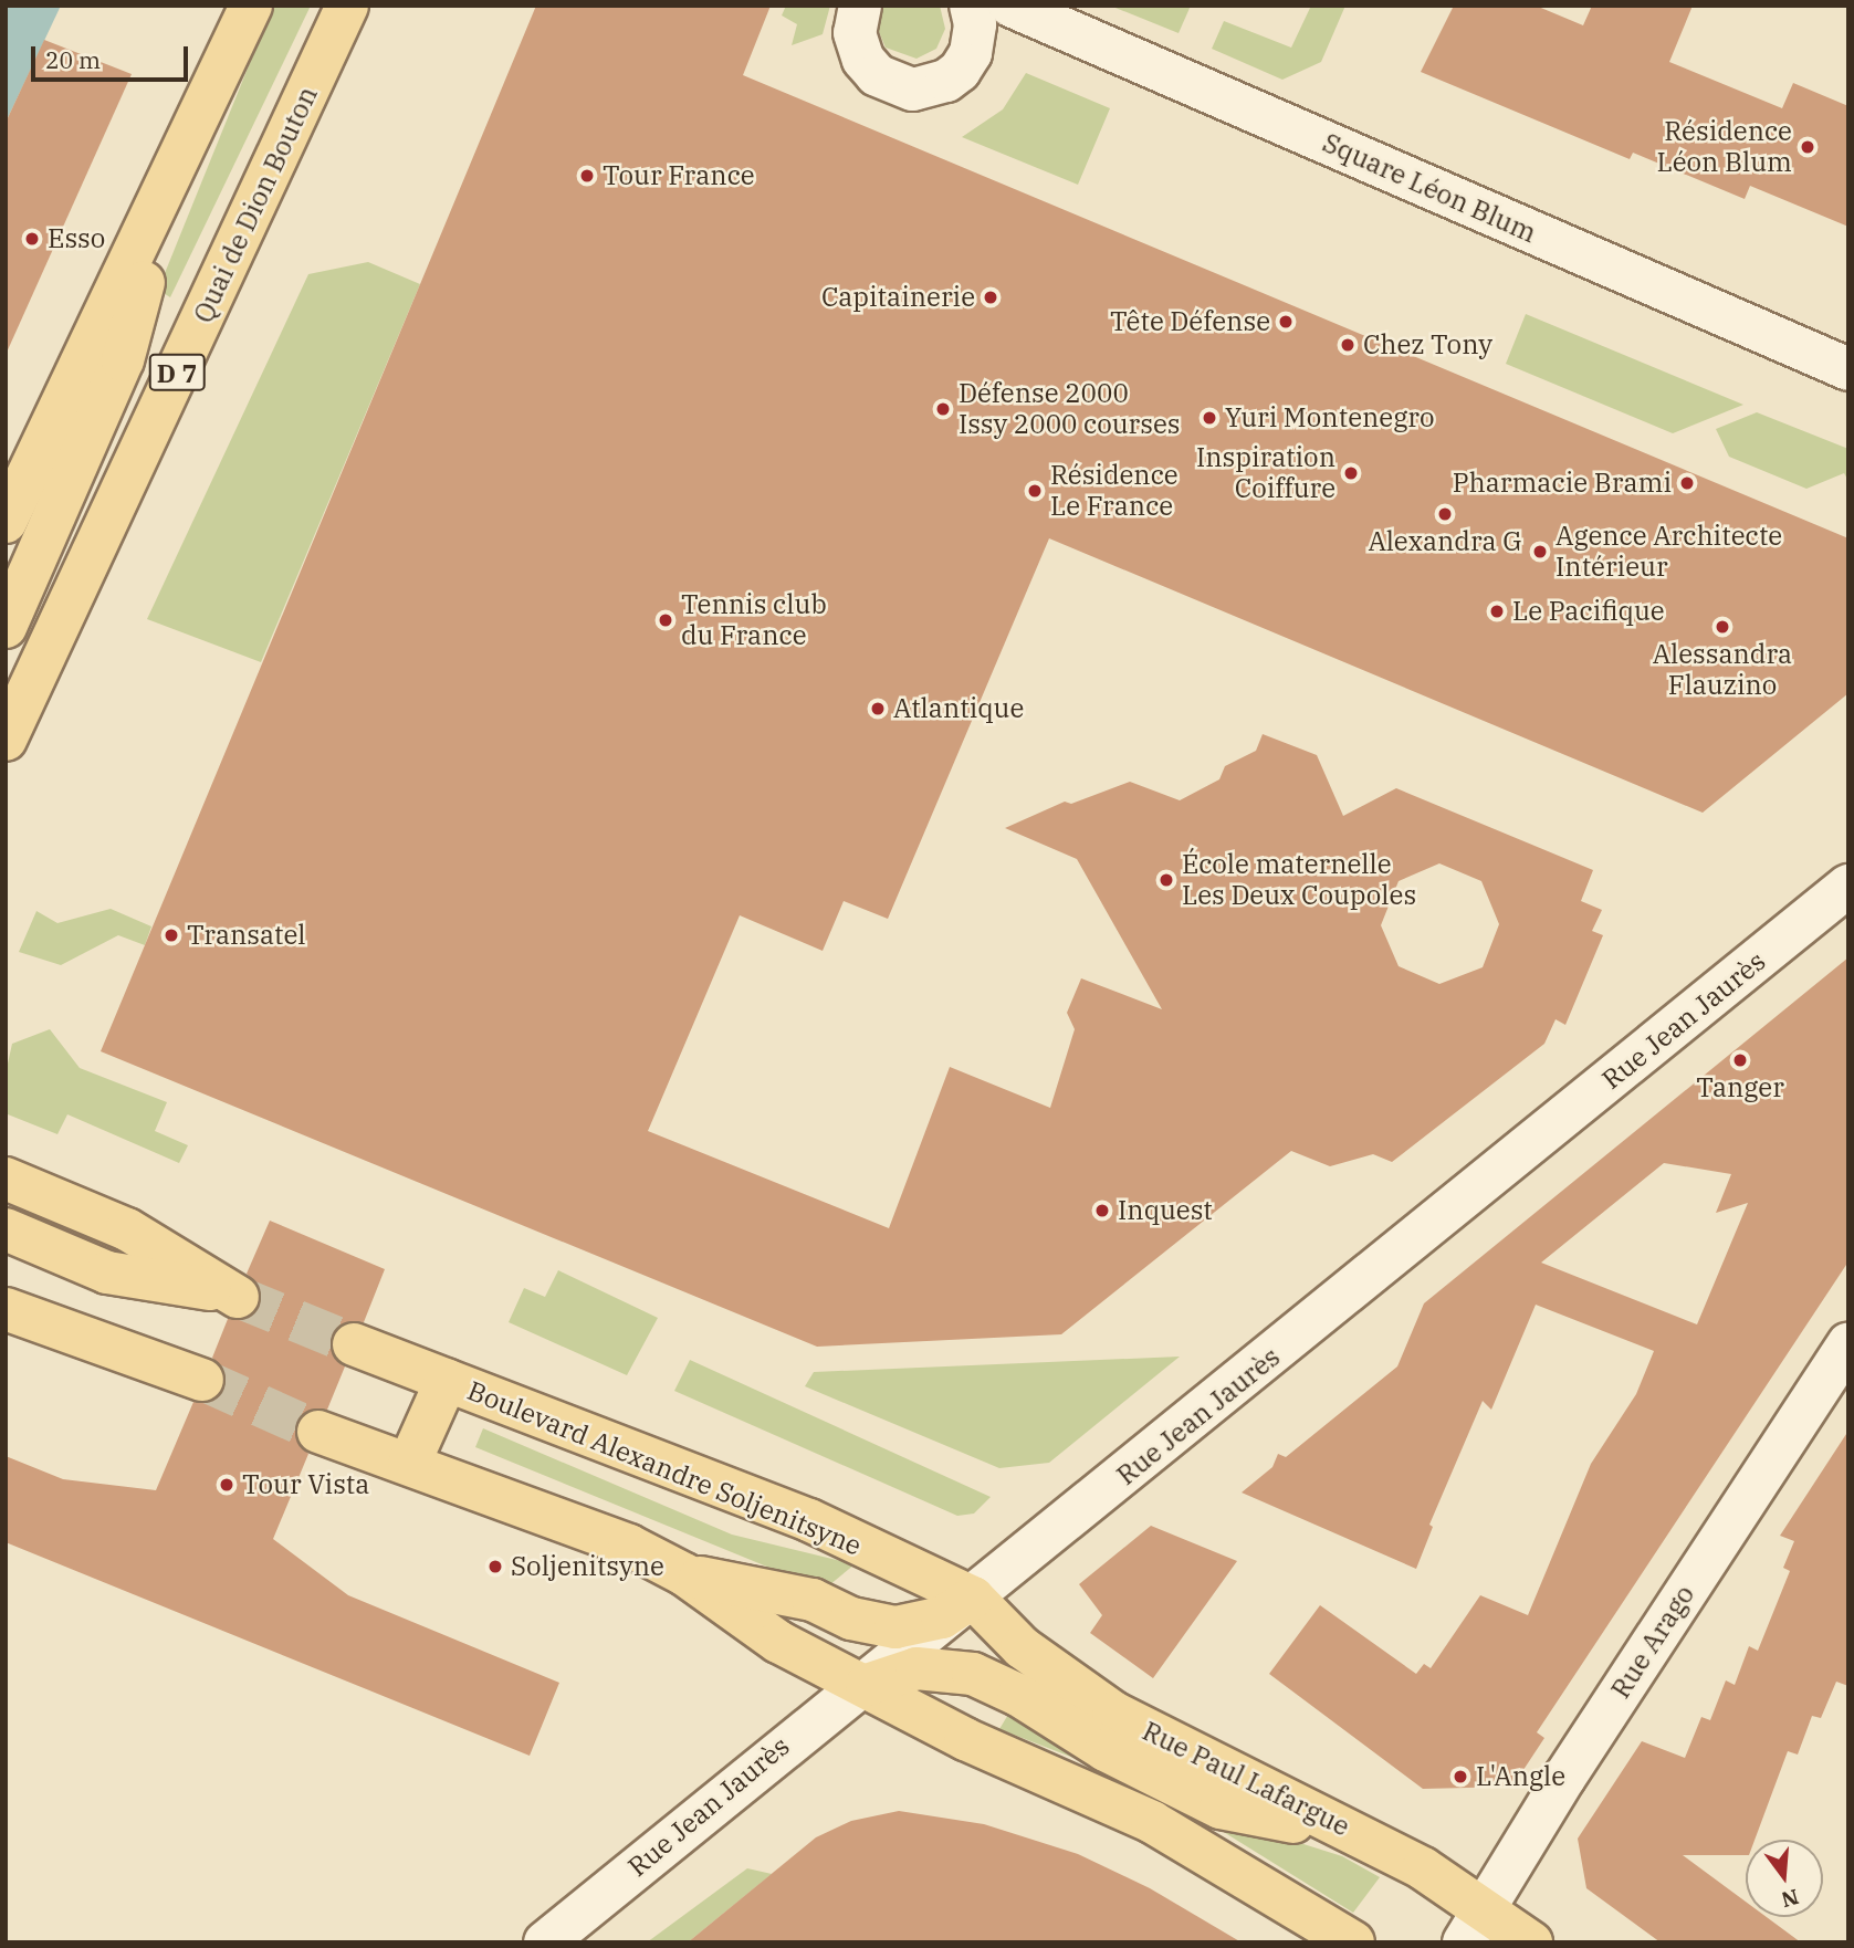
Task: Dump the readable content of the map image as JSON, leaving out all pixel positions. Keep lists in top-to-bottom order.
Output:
{
  "streets": {
    "main road": [
      "Quai de Dion Bouton",
      "D 7",
      "Boulevard Alexandre Soljenitsyne",
      "Rue Paul Lafargue"
    ],
    "street": ["Square Léon Blum", "Rue Jean Jaurès", "Rue Arago"]
  },
  "crossings": [
    ["Rue Jean Jaurès", "Boulevard Alexandre Soljenitsyne"],
    ["Rue Jean Jaurès", "Rue Paul Lafargue"],
    ["Boulevard Alexandre Soljenitsyne", "Rue Paul Lafargue"],
    ["Rue Arago", "Rue Paul Lafargue"]
  ],
  "places": [
    "Résidence Léon Blum",
    "Tour France",
    "Esso",
    "Capitainerie",
    "Tête Défense",
    "Chez Tony",
    "Défense 2000 Issy 2000 courses",
    "Yuri Montenegro",
    "Inspiration Coiffure",
    "Pharmacie Brami",
    "Résidence Le France",
    "Alexandra G",
    "Agence Architecte Intérieur",
    "Le Pacifique",
    "Tennis club du France",
    "Alessandra Flauzino",
    "Atlantique",
    "École maternelle Les Deux Coupoles",
    "Transatel",
    "Tanger",
    "Inquest",
    "Tour Vista",
    "Soljenitsyne",
    "L'Angle"
  ],
  "scale_bar": "20 m",
  "north": "bottom"
}
